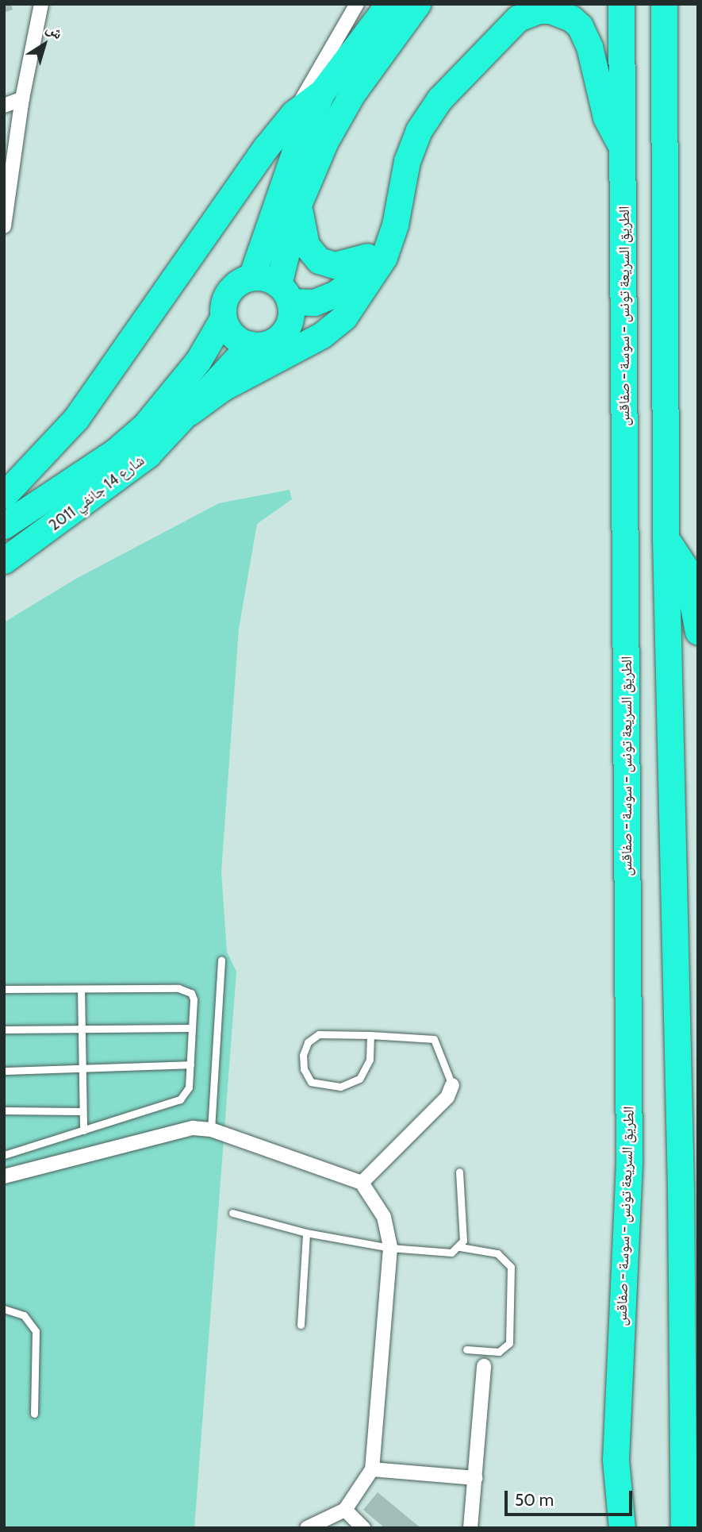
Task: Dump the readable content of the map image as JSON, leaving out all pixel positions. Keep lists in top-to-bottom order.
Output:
{
  "streets": {
    "highway": ["الطريق السريعة تونس - سوسة - صفاقس", "شارع 14 جانفي 2011"]
  },
  "scale_bar": "50 m",
  "north": "top right"
}
